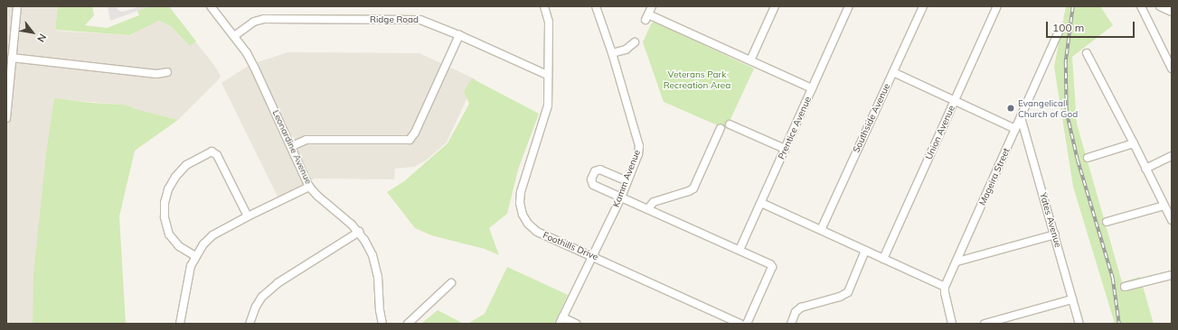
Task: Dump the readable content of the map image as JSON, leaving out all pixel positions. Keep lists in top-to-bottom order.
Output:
{
  "streets": {
    "street": [
      "Ridge Road",
      "Southside Avenue",
      "Prentice Avenue",
      "Union Avenue",
      "Leonardine Avenue",
      "Mageira Street",
      "Kamm Avenue",
      "Yates Avenue",
      "Foothills Drive"
    ]
  },
  "crossings": [
    ["Ridge Road", "Leonardine Avenue"],
    ["Ridge Road", "Foothills Drive"],
    ["Mageira Street", "Yates Avenue"],
    ["Kamm Avenue", "Foothills Drive"]
  ],
  "parks": ["Veterans Park Recreation Area"],
  "places": ["Evangelical Church of God"],
  "scale_bar": "100 m",
  "north": "bottom right"
}
